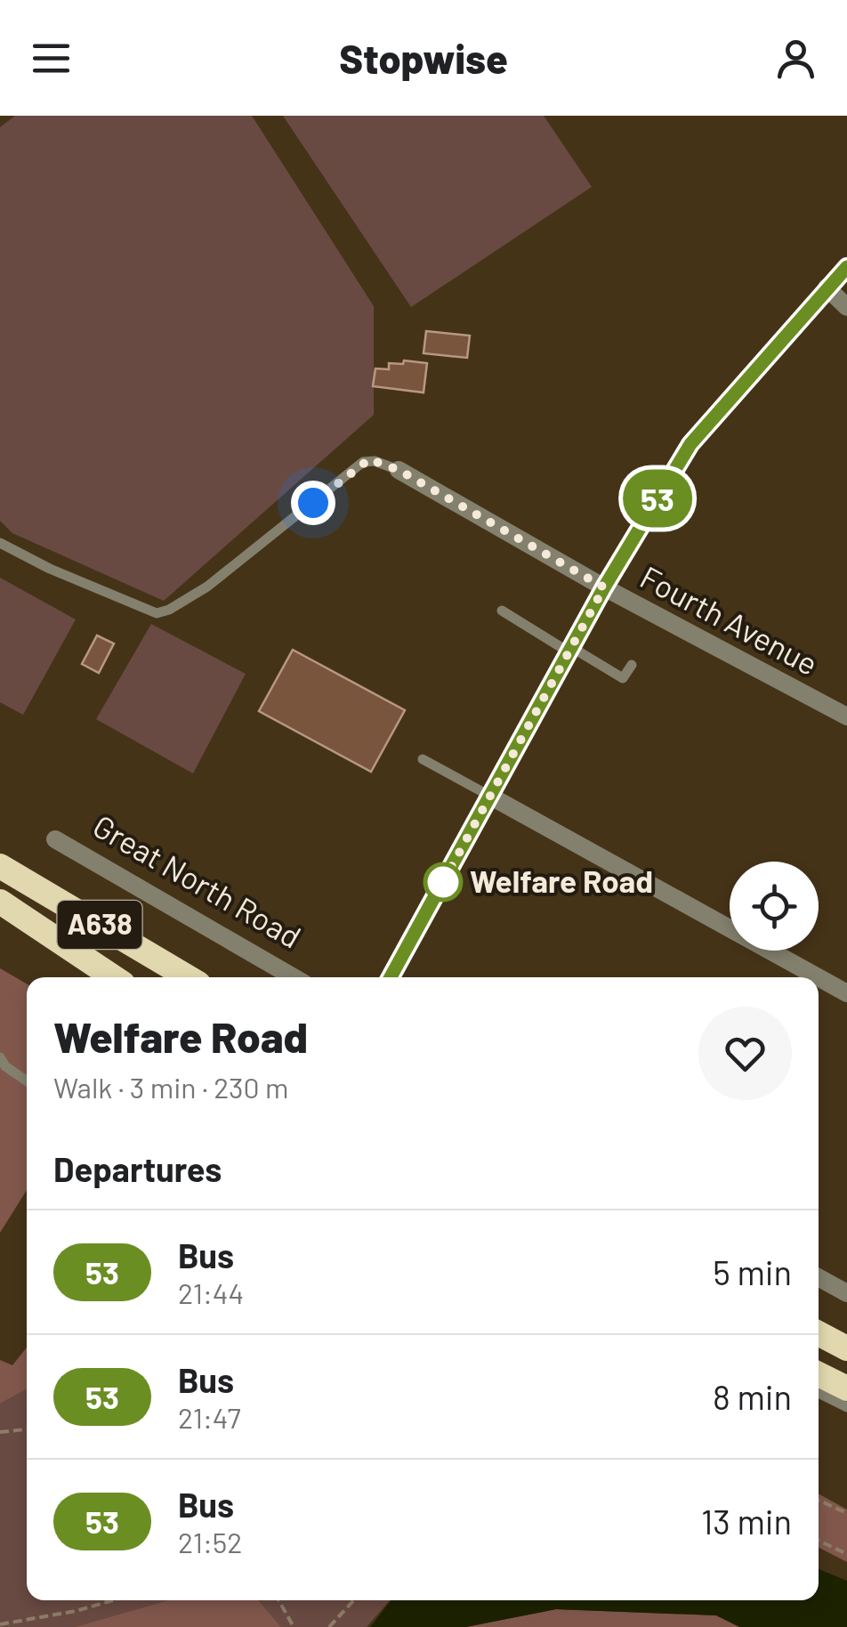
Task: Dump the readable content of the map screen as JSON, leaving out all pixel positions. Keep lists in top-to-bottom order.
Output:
{
  "streets": {
    "highway": ["A638"],
    "street": ["Fourth Avenue", "Great North Road"]
  },
  "places": ["Welfare Road"],
  "lines": ["bus line 53"],
  "page": {
    "header": "Stopwise",
    "on_map": "53",
    "heading": [
      ["Welfare Road", "Walk · 3 min · 230 m"],
      "Departures"
    ],
    "list": [
      {
        "mark": "53",
        "name": "Bus",
        "note": "21:44",
        "value": "5 min"
      },
      {
        "mark": "53",
        "name": "Bus",
        "note": "21:47",
        "value": "8 min"
      },
      {
        "mark": "53",
        "name": "Bus",
        "note": "21:52",
        "value": "13 min"
      }
    ]
  }
}
